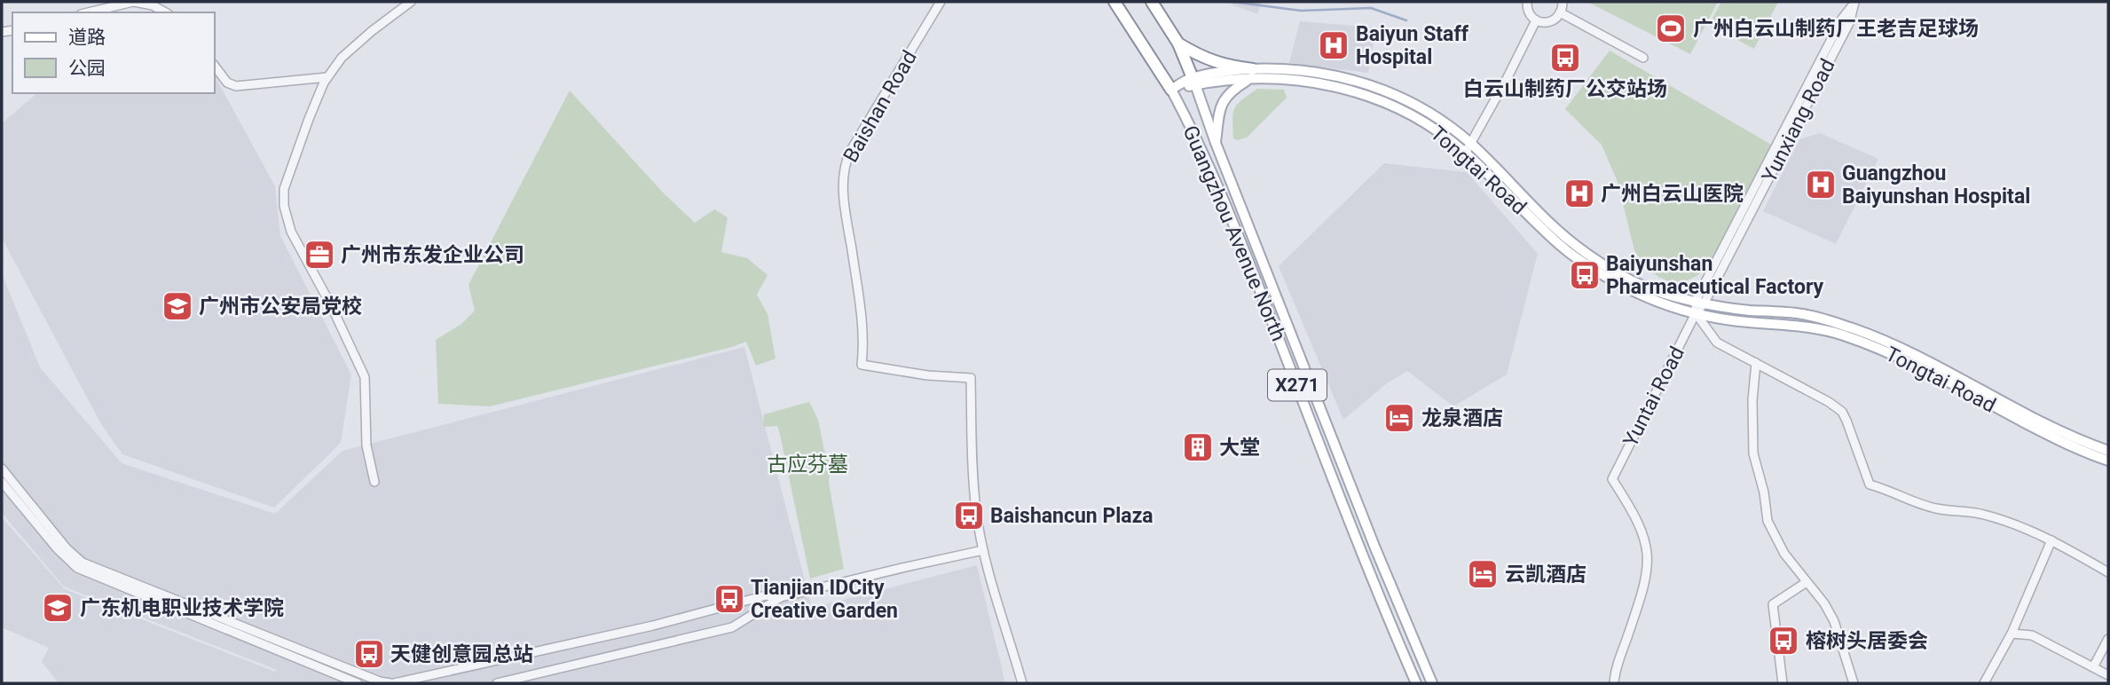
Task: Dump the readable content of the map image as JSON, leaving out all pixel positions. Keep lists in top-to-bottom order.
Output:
{
  "streets": {
    "highway": ["Guangzhou Avenue North", "X271"],
    "main road": ["Tongtai Road"],
    "street": ["Baishan Road", "Yunxiang Road", "Yuntai Road"]
  },
  "crossings": [
    ["Yunxiang Road", "Tongtai Road"],
    ["Yunxiang Road", "Yuntai Road"],
    ["Tongtai Road", "Guangzhou Avenue North"],
    ["Tongtai Road", "Yuntai Road"]
  ],
  "parks": ["古应芬墓"],
  "places": {
    "sports": ["广州白云山制药厂王老吉足球场"],
    "hospital": ["Baiyun Staff Hospital", "Guangzhou Baiyunshan Hospital", "广州白云山医院"],
    "bus stop": [
      "白云山制药厂公交站场",
      "Baiyunshan Pharmaceutical Factory",
      "Baishancun Plaza",
      "Tianjian IDCity Creative Garden",
      "榕树头居委会",
      "天健创意园总站"
    ],
    "office": ["广州市东发企业公司"],
    "school or university": ["广州市公安局党校", "广东机电职业技术学院"],
    "hotel": ["龙泉酒店", "云凯酒店"],
    "building": ["大堂"]
  },
  "legend": ["道路", "公园"]
}
